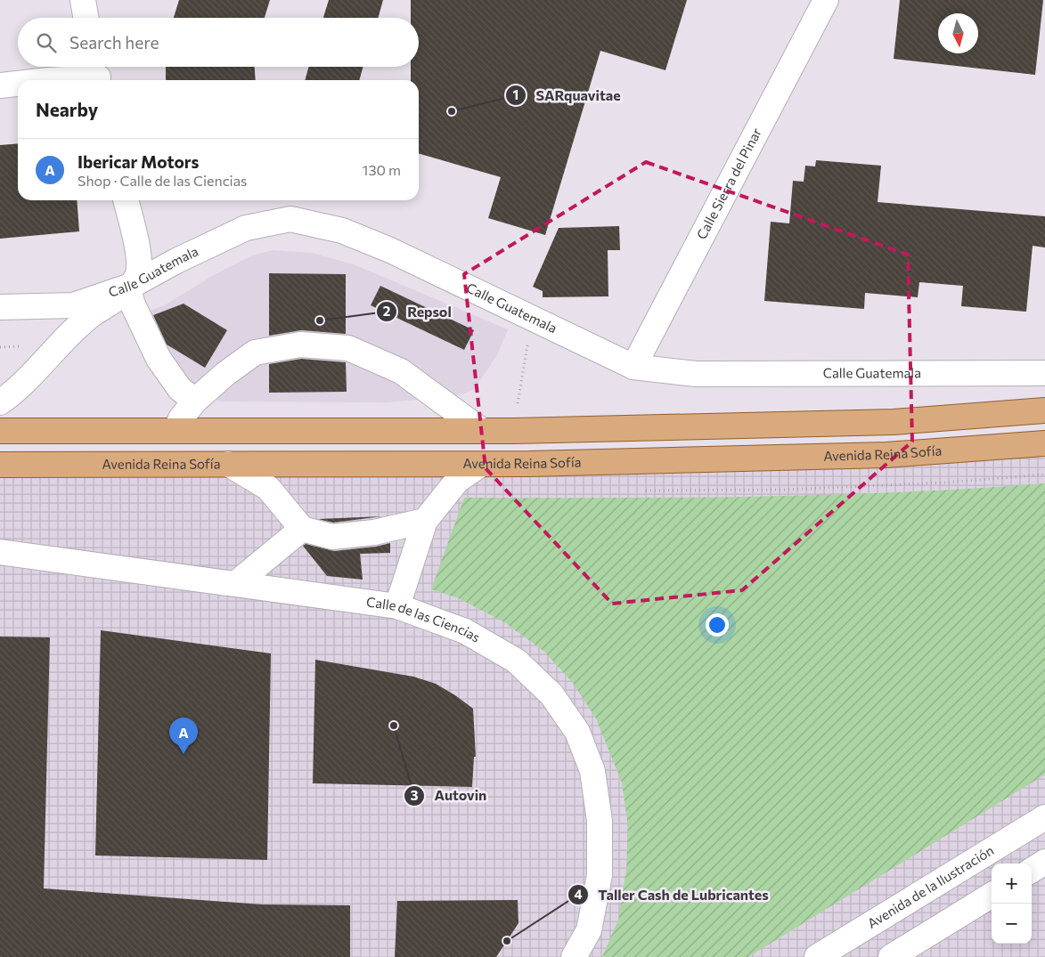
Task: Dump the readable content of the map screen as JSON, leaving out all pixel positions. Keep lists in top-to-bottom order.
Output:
{
  "streets": {
    "main road": ["Avenida Reina Sofía"],
    "street": [
      "Calle Sierra del Pinar",
      "Calle Guatemala",
      "Calle de las Ciencias",
      "Avenida de la Ilustración"
    ]
  },
  "crossings": [
    ["Calle Sierra del Pinar", "Calle Guatemala"]
  ],
  "places": [
    "SARquavitae",
    "Repsol",
    "Autovin",
    "Taller Cash de Lubricantes"
  ],
  "north": "bottom",
  "page": {
    "search": "Search here",
    "heading": "Nearby",
    "list": [
      {
        "mark": "A",
        "name": "Ibericar Motors",
        "note": "Shop · Calle de las Ciencias",
        "value": "130 m"
      }
    ],
    "pins": "A",
    "map_buttons": ["+", "−"]
  }
}
